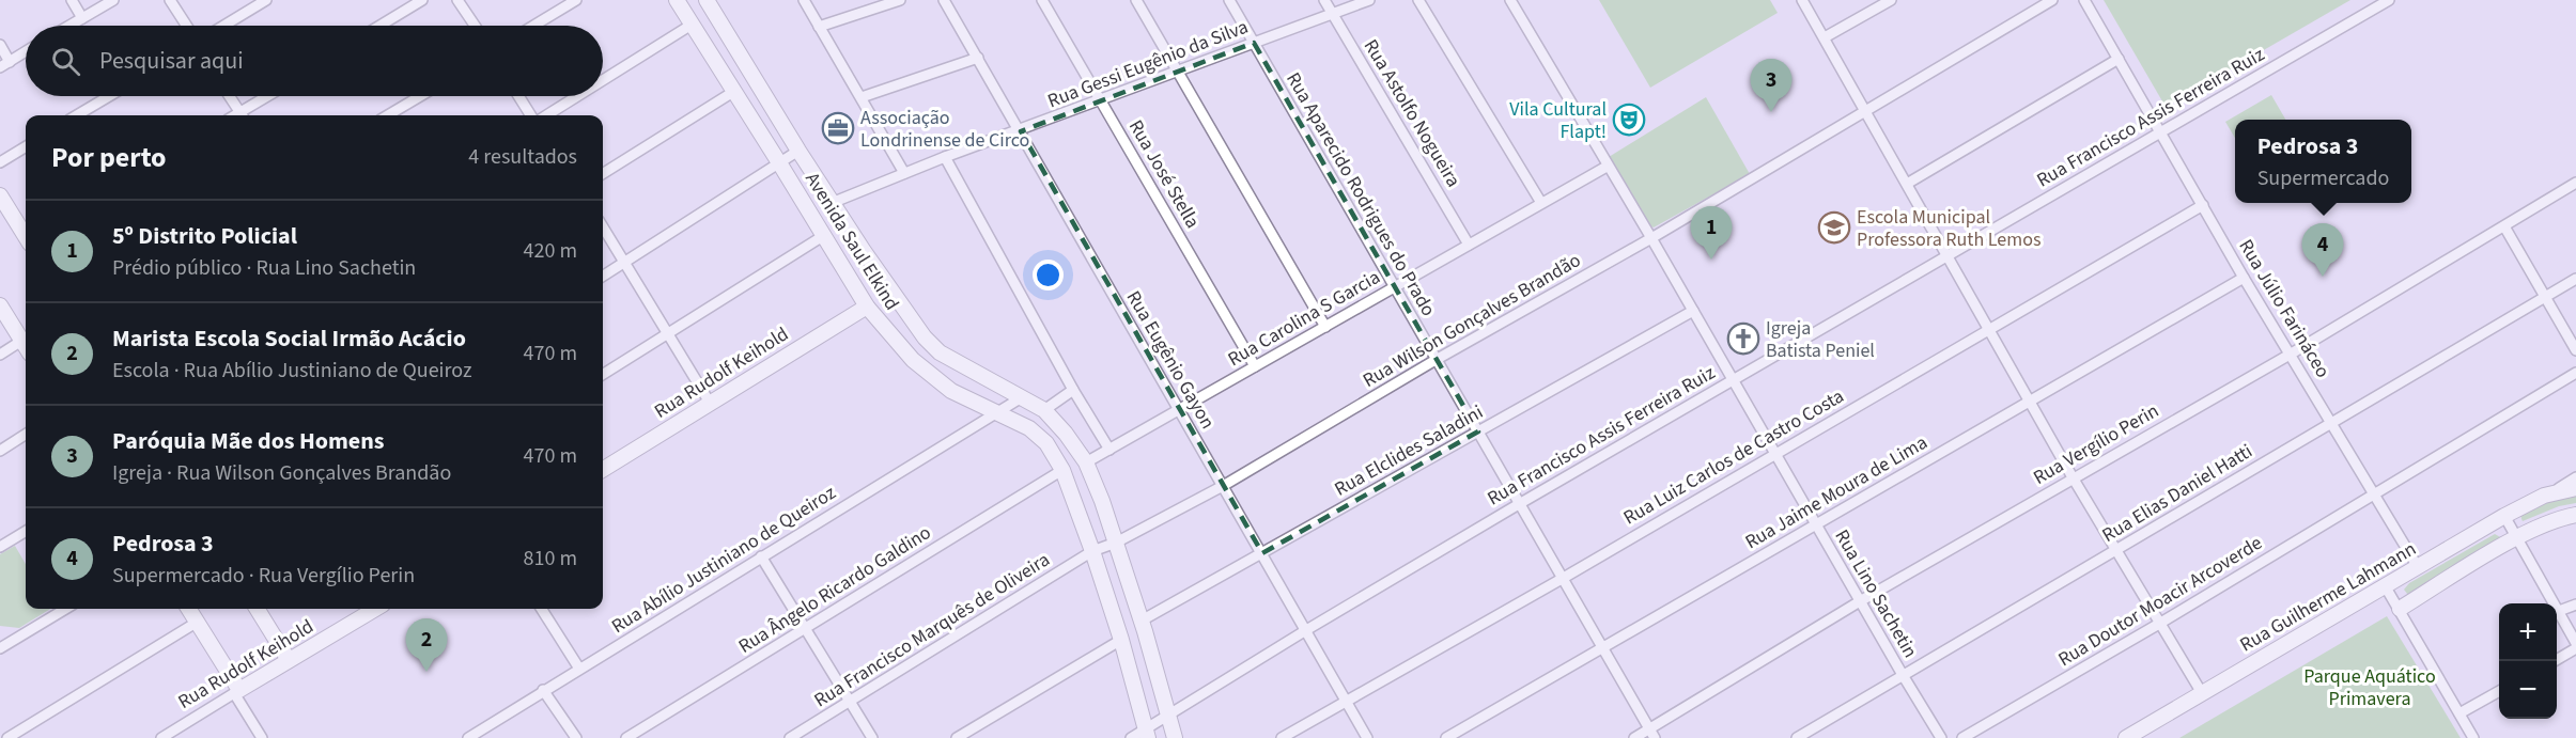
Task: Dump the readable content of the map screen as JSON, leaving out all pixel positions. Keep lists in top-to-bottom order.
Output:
{
  "streets": {
    "main road": ["Avenida Saul Elkind", "Rua Rudolf Keihold", "Rua Guilherme Lahmann"],
    "street": [
      "Rua Gessi Eugênio da Silva",
      "Rua Astolfo Nogueira",
      "Rua Francisco Assis Ferreira Ruiz",
      "Rua José Stella",
      "Rua Aparecido Rodrigues do Prado",
      "Rua Júlio Farináceo",
      "Rua Carolina S Garcia",
      "Rua Wilson Gonçalves Brandão",
      "Rua Eugênio Gayon",
      "Rua Vergílio Perin",
      "Rua Elclides Saladini",
      "Rua Luiz Carlos de Castro Costa",
      "Rua Jaime Moura de Lima",
      "Rua Elias Daniel Hatti",
      "Rua Abílio Justiniano de Queiroz",
      "Rua Ângelo Ricardo Galdino",
      "Rua Lino Sachetin",
      "Rua Doutor Moacir Arcoverde",
      "Rua Francisco Marquês de Oliveira"
    ]
  },
  "crossings": [
    ["Rua Gessi Eugênio da Silva", "Rua Astolfo Nogueira"],
    ["Rua Gessi Eugênio da Silva", "Rua José Stella"],
    ["Rua Gessi Eugênio da Silva", "Rua Aparecido Rodrigues do Prado"],
    ["Rua Gessi Eugênio da Silva", "Avenida Saul Elkind"],
    ["Rua Gessi Eugênio da Silva", "Rua Eugênio Gayon"],
    ["Rua Astolfo Nogueira", "Rua Carolina S Garcia"],
    ["Rua Francisco Assis Ferreira Ruiz", "Rua Aparecido Rodrigues do Prado"],
    ["Rua Francisco Assis Ferreira Ruiz", "Avenida Saul Elkind"],
    ["Rua Francisco Assis Ferreira Ruiz", "Rua Júlio Farináceo"],
    ["Rua Francisco Assis Ferreira Ruiz", "Rua Eugênio Gayon"],
    ["Rua Francisco Assis Ferreira Ruiz", "Rua Lino Sachetin"],
    ["Rua José Stella", "Rua Carolina S Garcia"],
    ["Rua Aparecido Rodrigues do Prado", "Rua Carolina S Garcia"],
    ["Rua Aparecido Rodrigues do Prado", "Rua Wilson Gonçalves Brandão"],
    ["Rua Aparecido Rodrigues do Prado", "Rua Vergílio Perin"],
    ["Rua Aparecido Rodrigues do Prado", "Rua Elclides Saladini"],
    ["Rua Aparecido Rodrigues do Prado", "Rua Luiz Carlos de Castro Costa"],
    ["Rua Aparecido Rodrigues do Prado", "Rua Jaime Moura de Lima"],
    ["Avenida Saul Elkind", "Rua Carolina S Garcia"],
    ["Avenida Saul Elkind", "Rua Wilson Gonçalves Brandão"],
    ["Avenida Saul Elkind", "Rua Rudolf Keihold"],
    ["Avenida Saul Elkind", "Rua Elclides Saladini"],
    ["Avenida Saul Elkind", "Rua Abílio Justiniano de Queiroz"],
    ["Avenida Saul Elkind", "Rua Ângelo Ricardo Galdino"],
    ["Avenida Saul Elkind", "Rua Francisco Marquês de Oliveira"],
    ["Rua Júlio Farináceo", "Rua Vergílio Perin"],
    ["Rua Júlio Farináceo", "Rua Luiz Carlos de Castro Costa"],
    ["Rua Júlio Farináceo", "Rua Jaime Moura de Lima"],
    ["Rua Júlio Farináceo", "Rua Elias Daniel Hatti"],
    ["Rua Júlio Farináceo", "Rua Guilherme Lahmann"],
    ["Rua Júlio Farináceo", "Rua Doutor Moacir Arcoverde"],
    ["Rua Carolina S Garcia", "Rua Eugênio Gayon"],
    ["Rua Carolina S Garcia", "Rua Lino Sachetin"],
    ["Rua Wilson Gonçalves Brandão", "Rua Eugênio Gayon"],
    ["Rua Wilson Gonçalves Brandão", "Rua Lino Sachetin"],
    ["Rua Wilson Gonçalves Brandão", "Rua Francisco Marquês de Oliveira"],
    ["Rua Eugênio Gayon", "Rua Elclides Saladini"],
    ["Rua Eugênio Gayon", "Rua Luiz Carlos de Castro Costa"],
    ["Rua Vergílio Perin", "Rua Lino Sachetin"],
    ["Rua Elclides Saladini", "Rua Lino Sachetin"],
    ["Rua Luiz Carlos de Castro Costa", "Rua Lino Sachetin"],
    ["Rua Jaime Moura de Lima", "Rua Lino Sachetin"],
    ["Rua Elias Daniel Hatti", "Rua Lino Sachetin"]
  ],
  "parks": ["Parque Aquático Primavera"],
  "places": {
    "theatre": ["Vila Cultural Flapt!"],
    "office": ["Associação Londrinense de Circo"],
    "school or university": ["Escola Municipal Professora Ruth Lemos"],
    "church": ["Igreja Batista Peniel"]
  },
  "page": {
    "search": "Pesquisar aqui",
    "pins": [
      "3",
      "1",
      "4",
      "2"
    ],
    "heading": ["Por perto", "4 resultados"],
    "popup": ["Pedrosa 3", "Supermercado"],
    "list": [
      {
        "mark": "1",
        "name": "5º Distrito Policial",
        "note": "Prédio público · Rua Lino Sachetin",
        "value": "420 m"
      },
      {
        "mark": "2",
        "name": "Marista Escola Social Irmão Acácio",
        "note": "Escola · Rua Abílio Justiniano de Queiroz",
        "value": "470 m"
      },
      {
        "mark": "3",
        "name": "Paróquia Mãe dos Homens",
        "note": "Igreja · Rua Wilson Gonçalves Brandão",
        "value": "470 m"
      },
      {
        "mark": "4",
        "name": "Pedrosa 3",
        "note": "Supermercado · Rua Vergílio Perin",
        "value": "810 m"
      }
    ],
    "map_buttons": ["+", "−"]
  }
}
